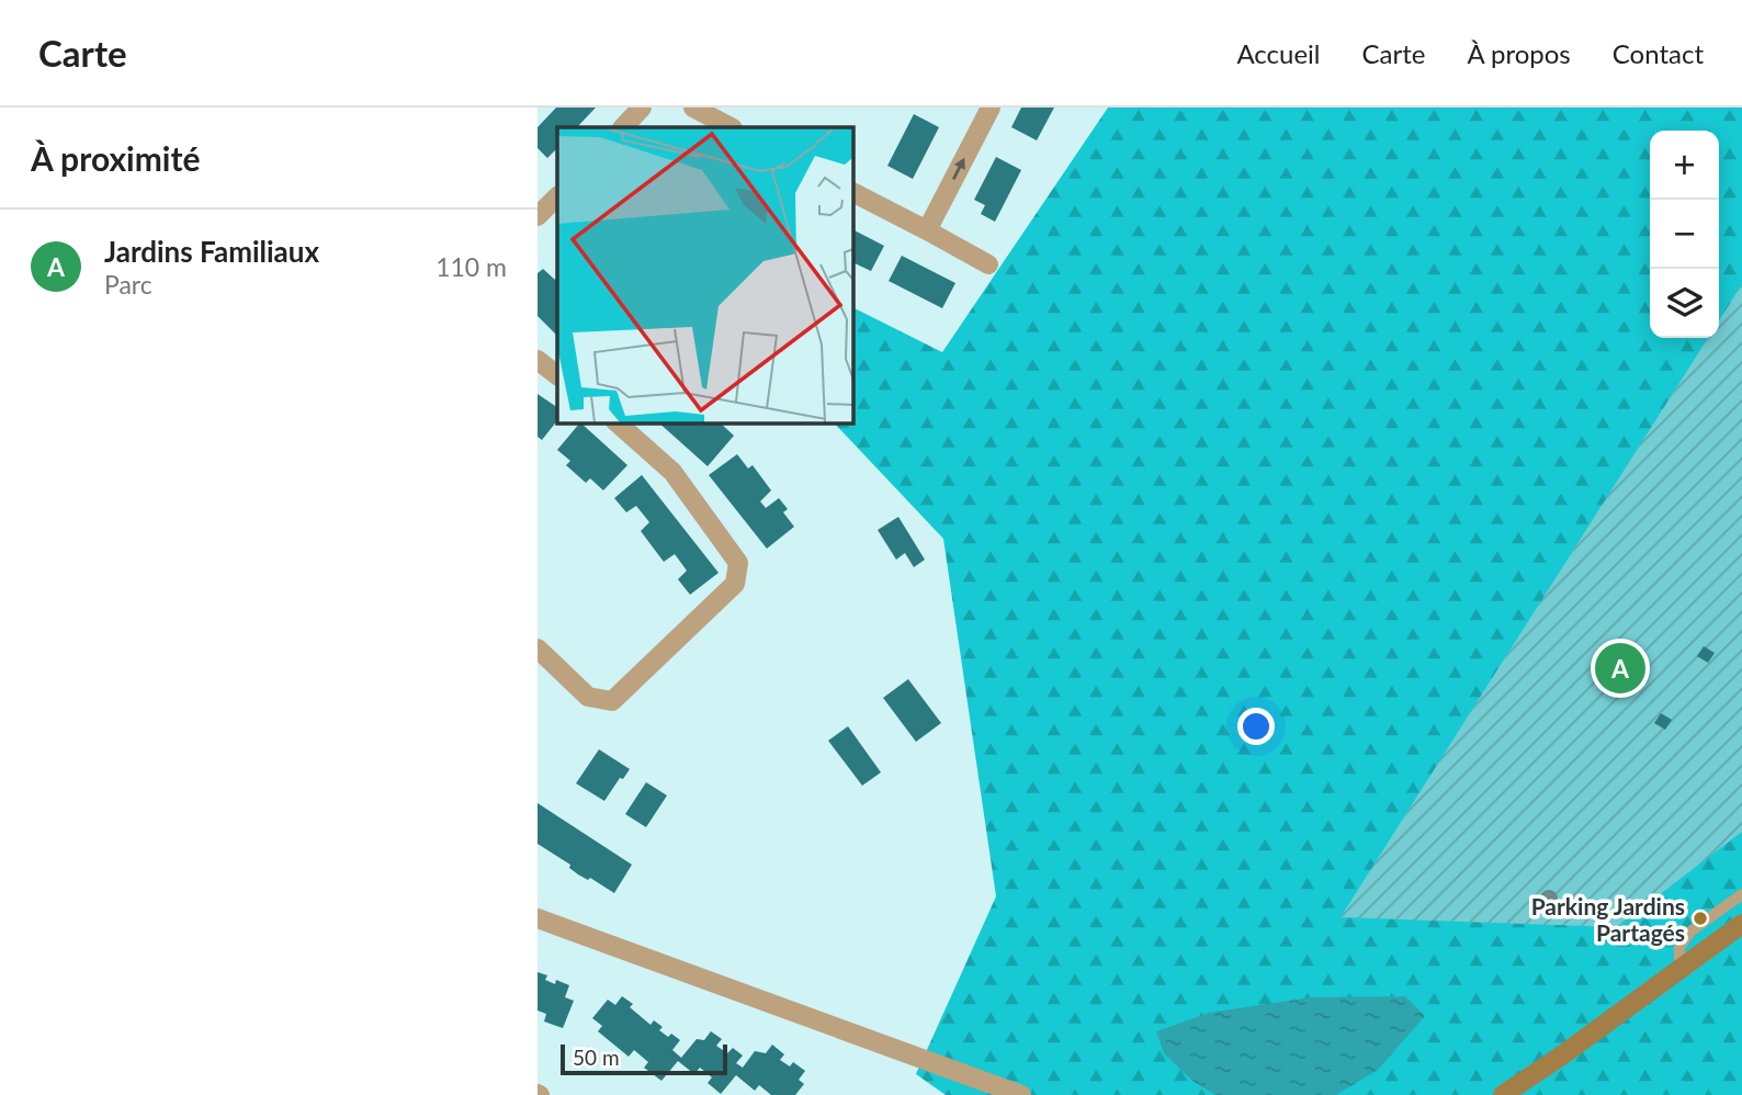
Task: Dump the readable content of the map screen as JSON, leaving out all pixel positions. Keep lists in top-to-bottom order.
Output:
{
  "places": ["Parking Jardins Partagés"],
  "scale_bar": "50 m",
  "page": {
    "header": "Carte",
    "nav": [
      "Accueil",
      "Carte",
      "À propos",
      "Contact"
    ],
    "heading": "À proximité",
    "map_buttons": ["+", "−"],
    "list": [
      {
        "mark": "A",
        "name": "Jardins Familiaux",
        "note": "Parc",
        "value": "110 m"
      }
    ],
    "pins": "A",
    "scale": "50 m"
  }
}
